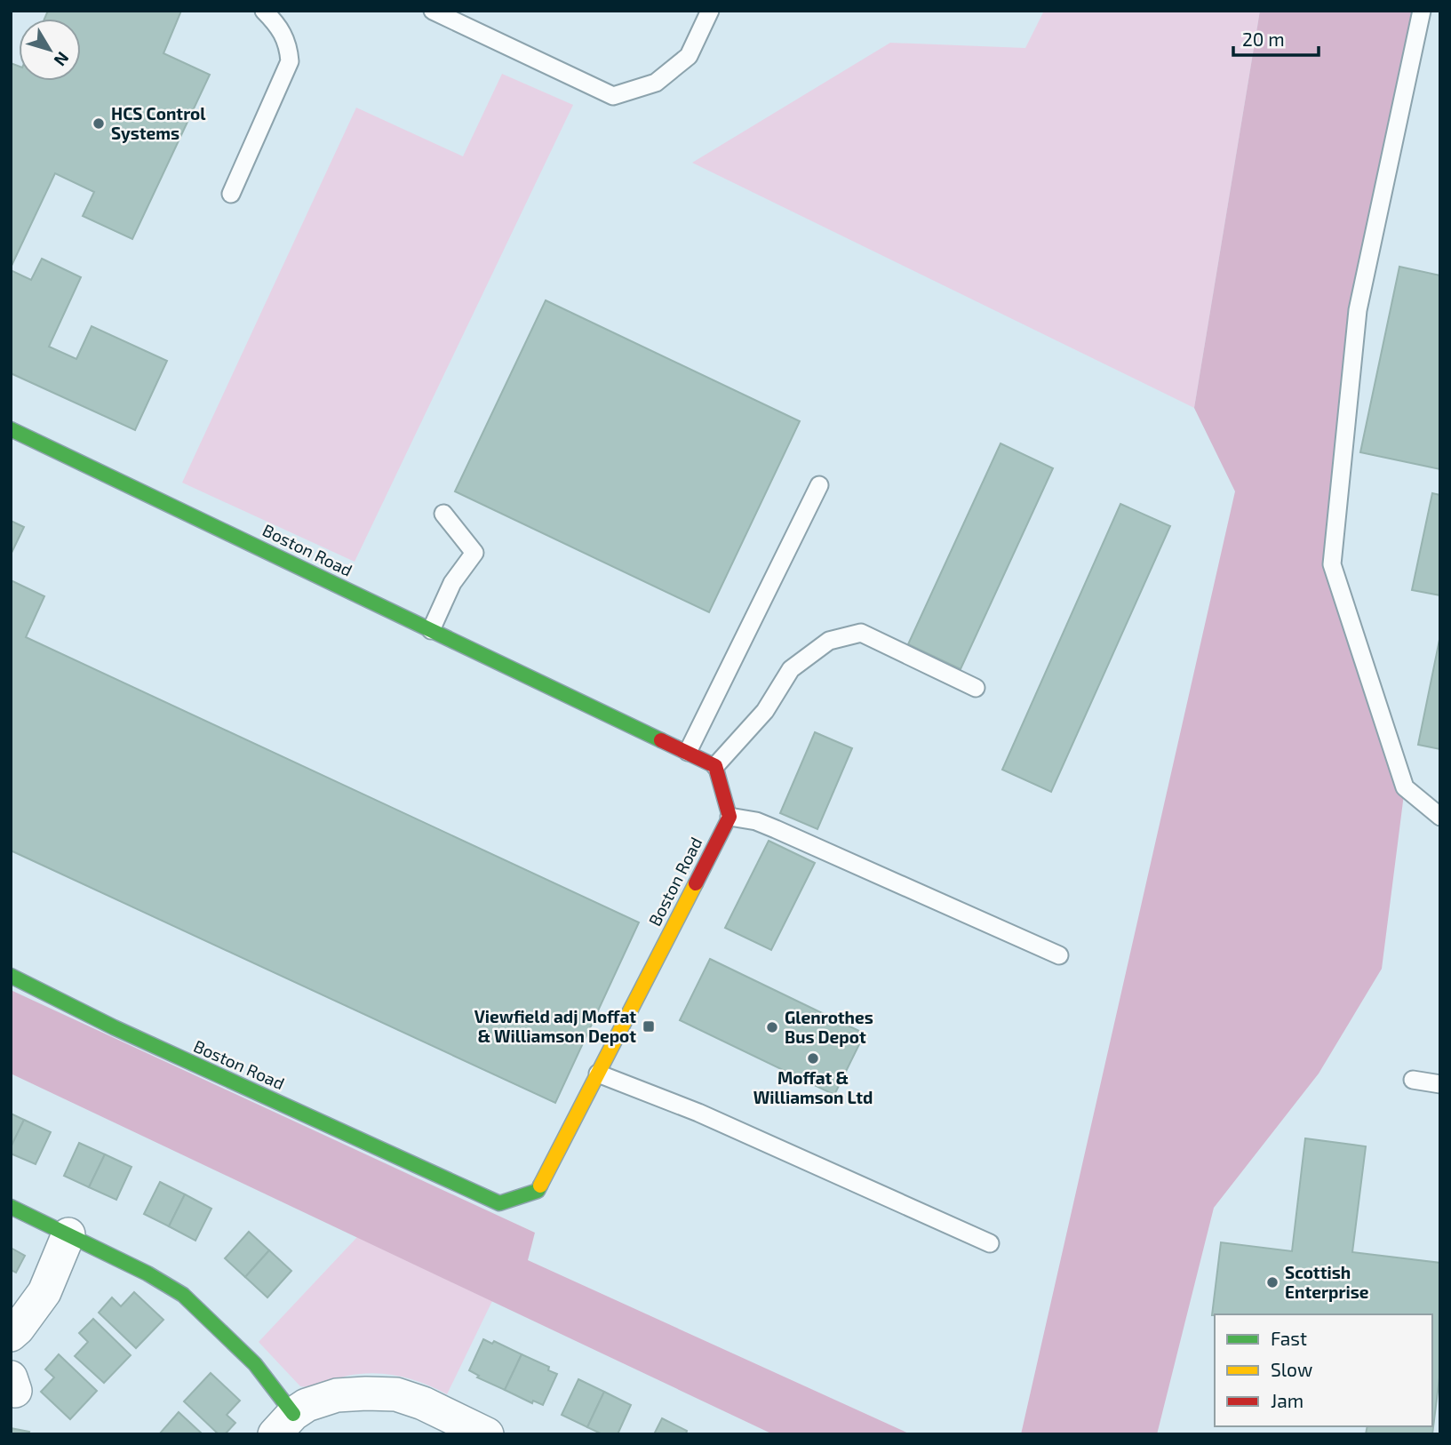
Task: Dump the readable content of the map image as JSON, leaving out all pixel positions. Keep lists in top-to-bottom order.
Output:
{
  "streets": {
    "street": ["Boston Road"]
  },
  "places": {
    "other": [
      "HCS Control Systems",
      "Glenrothes Bus Depot",
      "Moffat & Williamson Ltd",
      "Scottish Enterprise"
    ],
    "transit": ["Viewfield adj Moffat & Williamson Depot"]
  },
  "legend": ["Fast", "Slow", "Jam"],
  "scale_bar": "20 m",
  "north": "bottom right"
}
